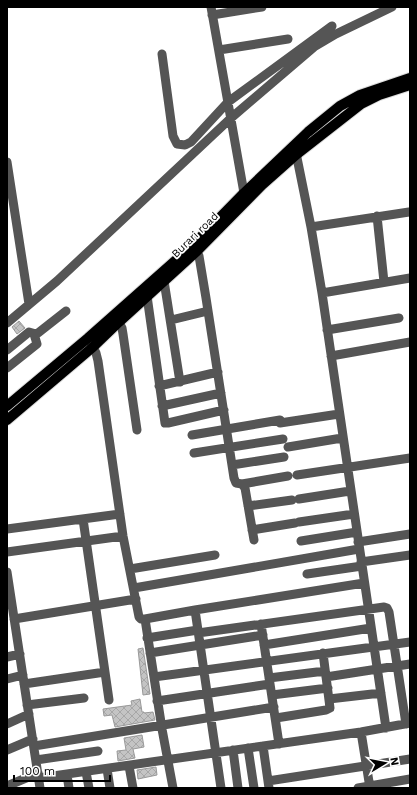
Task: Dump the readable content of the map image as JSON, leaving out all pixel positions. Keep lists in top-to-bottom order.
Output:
{
  "streets": {
    "main road": ["Burari road"]
  },
  "scale_bar": "100 m",
  "north": "right"
}
